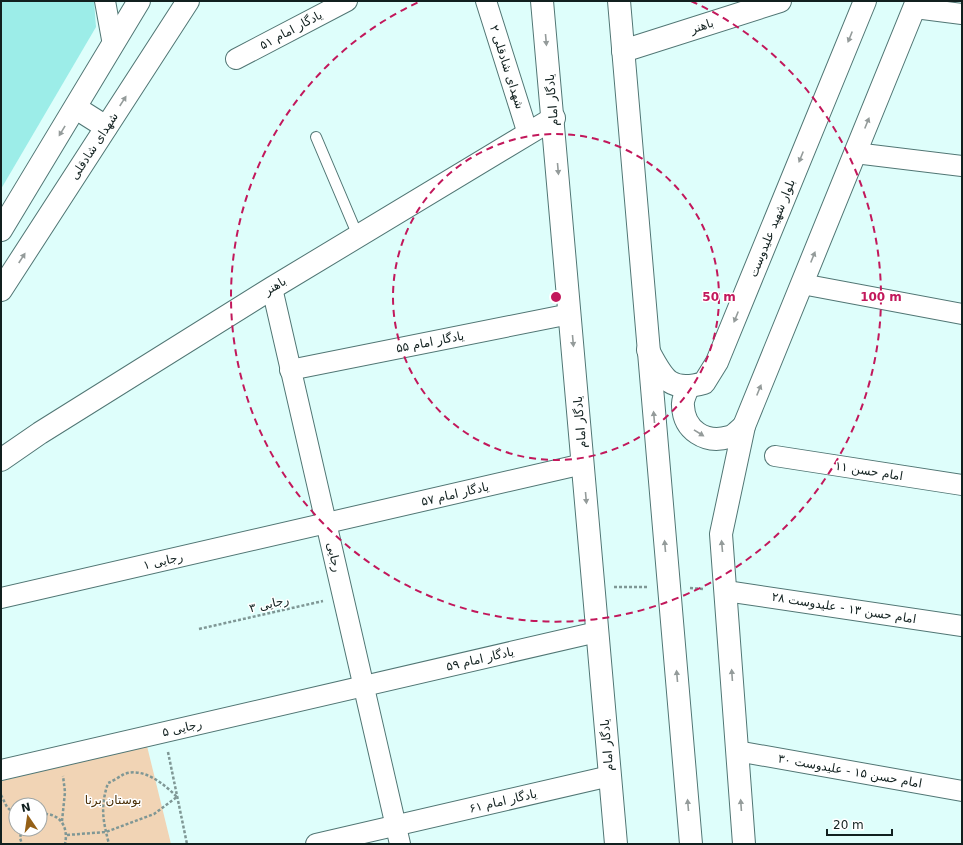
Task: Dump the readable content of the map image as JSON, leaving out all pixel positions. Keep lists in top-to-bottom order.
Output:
{
  "streets": {
    "main road": [
      "باهنر",
      "یادگار امام",
      "شهدای شادقلی",
      "بلوار شهید علیدوست"
    ],
    "street": [
      "یادگار امام ۵۱",
      "شهدای شادقلی ۲",
      "یادگار امام ۵۵",
      "امام حسن ۱۱",
      "یادگار امام ۵۷",
      "رجایی",
      "رجایی ۱",
      "امام حسن ۱۳ - علیدوست ۲۸",
      "یادگار امام ۵۹",
      "رجایی ۵",
      "امام حسن ۱۵ - علیدوست ۳۰",
      "یادگار امام ۶۱"
    ],
    "path": ["رجایی ۳"]
  },
  "crossings": [
    ["باهنر", "شهدای شادقلی ۲"],
    ["باهنر", "یادگار امام"],
    ["باهنر", "رجایی"],
    ["یادگار امام", "یادگار امام ۵۵"],
    ["یادگار امام", "یادگار امام ۵۷"],
    ["یادگار امام", "یادگار امام ۵۹"],
    ["یادگار امام", "یادگار امام ۶۱"],
    ["یادگار امام ۵۵", "رجایی"],
    ["یادگار امام ۵۷", "رجایی"],
    ["یادگار امام ۵۷", "رجایی ۱"],
    ["رجایی", "رجایی ۱"],
    ["رجایی", "رجایی ۳"],
    ["رجایی", "یادگار امام ۵۹"],
    ["رجایی", "رجایی ۵"],
    ["رجایی", "یادگار امام ۶۱"],
    ["یادگار امام ۵۹", "رجایی ۵"]
  ],
  "parks": ["بوستان برنا"],
  "scale_bar": "20 m",
  "north": "top",
  "rings": ["50 m", "100 m"]
}
